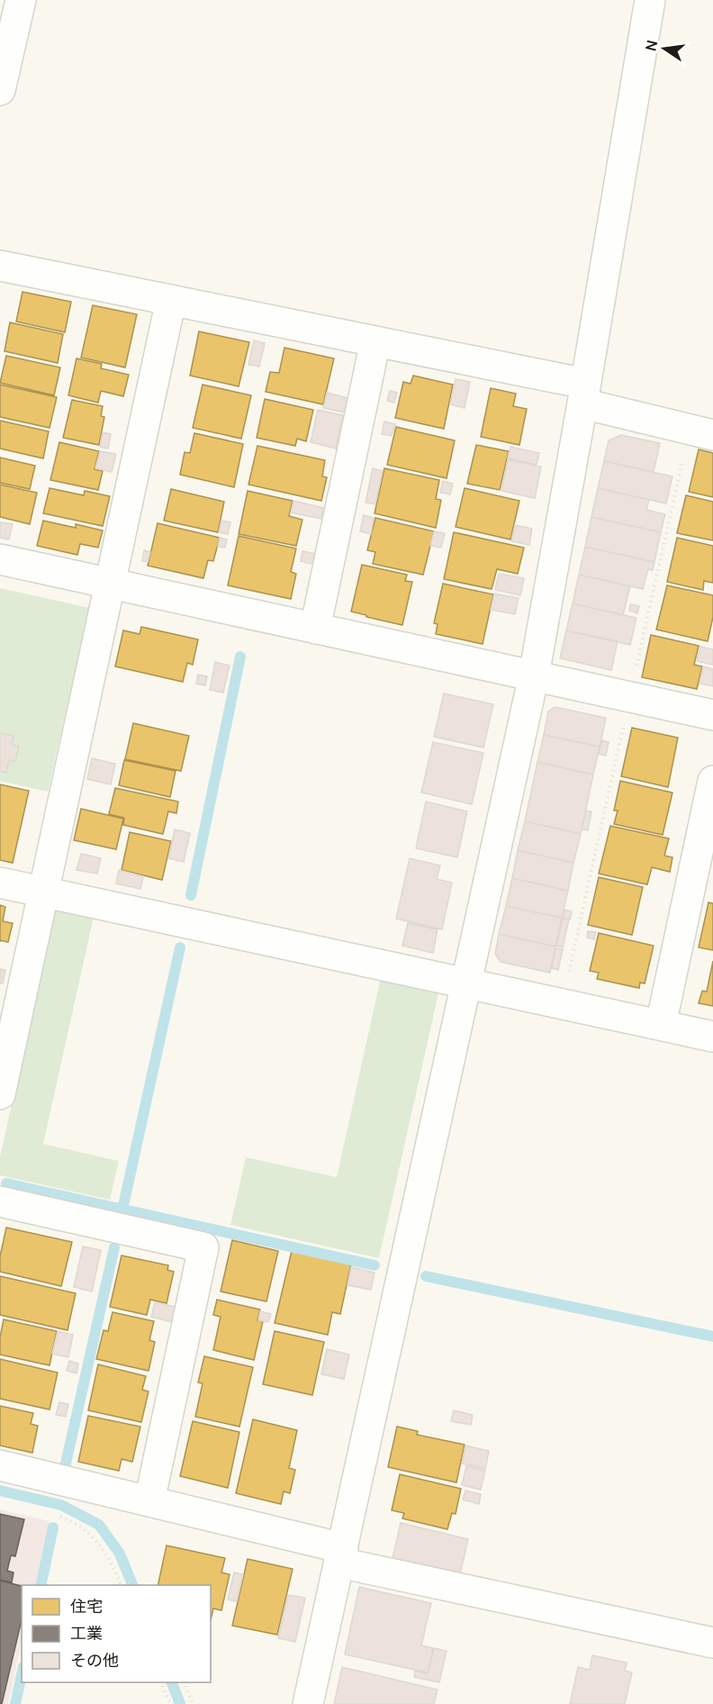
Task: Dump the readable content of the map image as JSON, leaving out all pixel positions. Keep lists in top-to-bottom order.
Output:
{
  "legend": ["住宅", "工業", "その他"],
  "north": "left"
}
